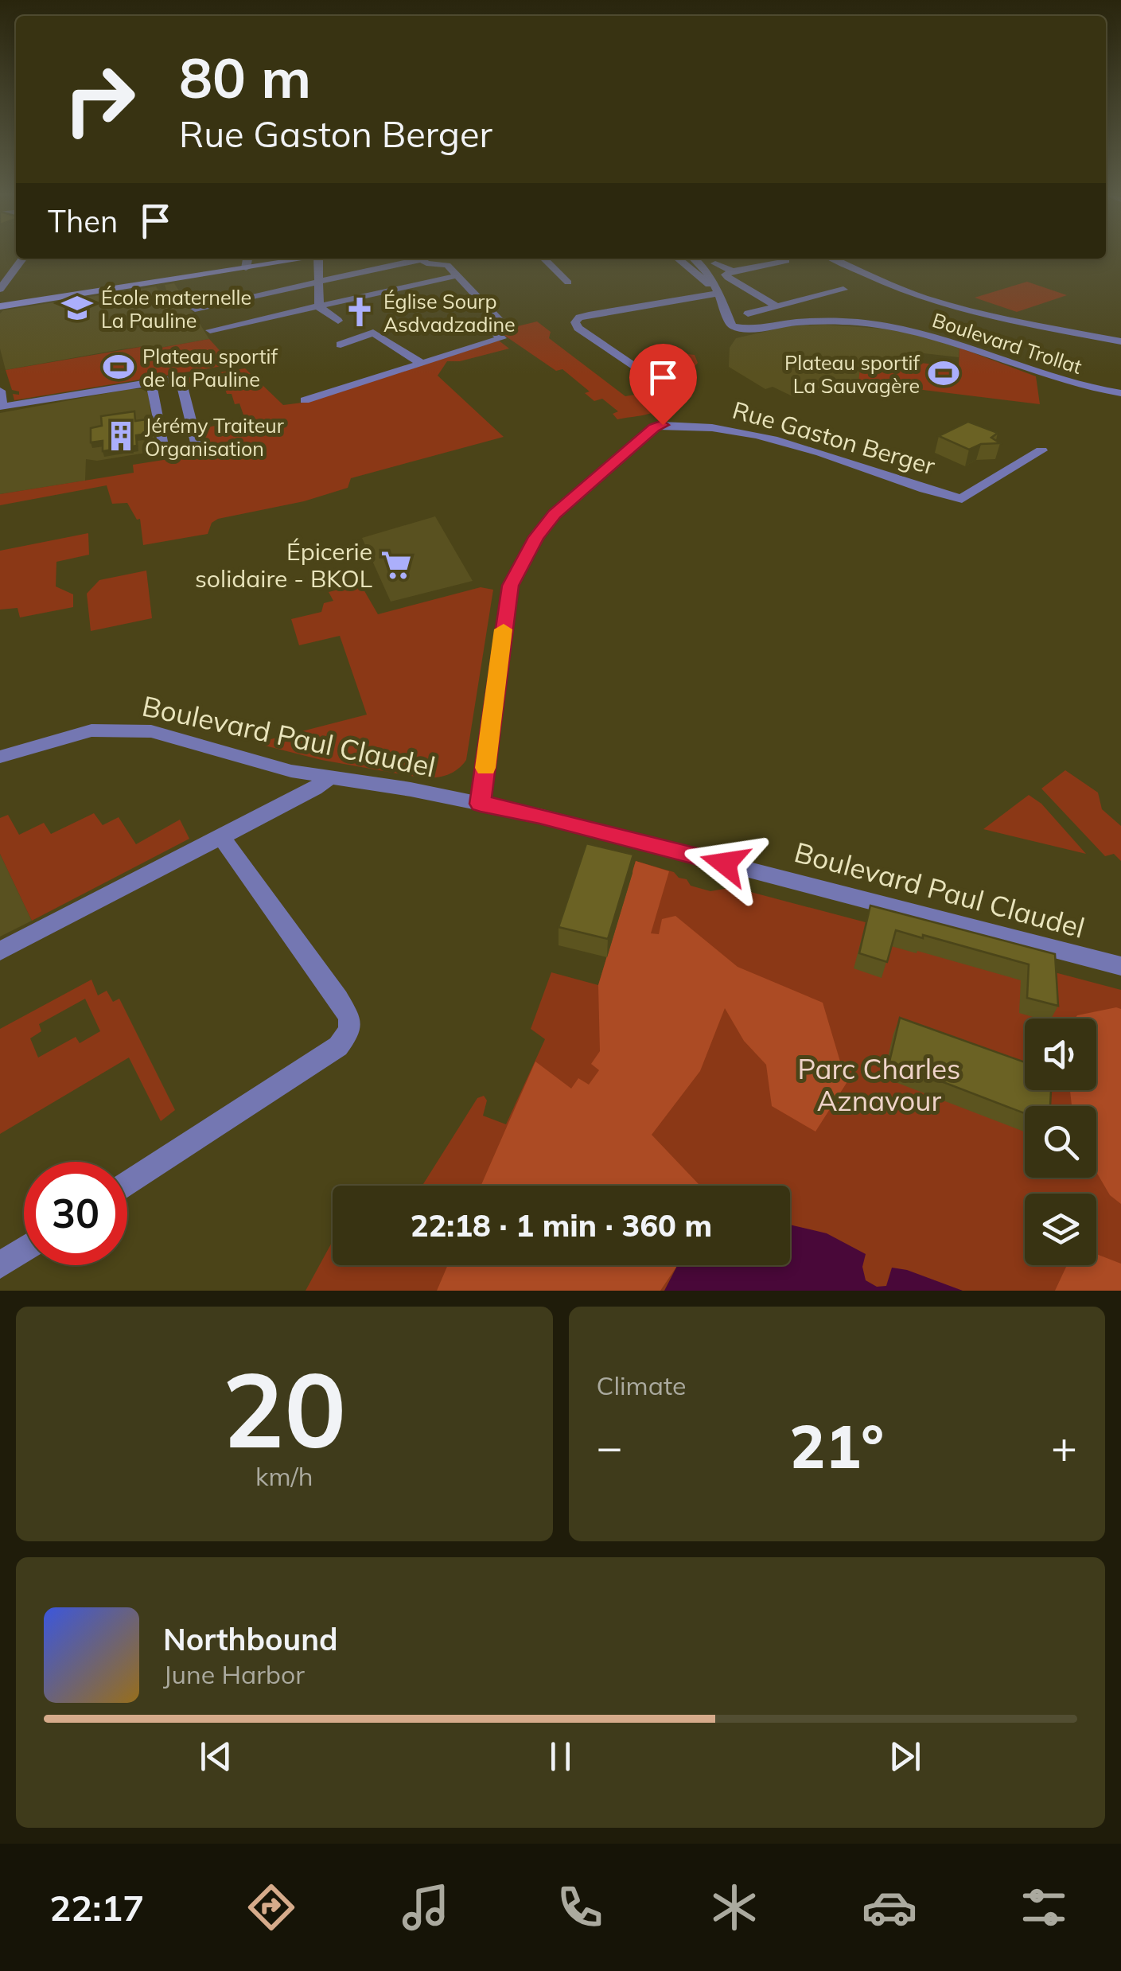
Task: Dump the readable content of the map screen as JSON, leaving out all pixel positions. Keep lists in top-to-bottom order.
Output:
{
  "streets": {
    "street": ["Boulevard Trollat", "Rue Gaston Berger", "Boulevard Paul Claudel"]
  },
  "crossings": [
    ["Rue Gaston Berger", "Boulevard Paul Claudel"]
  ],
  "parks": ["Parc Charles Aznavour"],
  "places": {
    "school or university": ["École maternelle La Pauline"],
    "church": ["Église Sourp Asdvadzadine"],
    "sports": ["Plateau sportif de la Pauline", "Plateau sportif La Sauvagère"],
    "building": ["Jérémy Traiteur Organisation"],
    "supermarket": ["Épicerie solidaire - BKOL"]
  },
  "page": {
    "turn": ["80 m", "Rue Gaston Berger"],
    "then": "Then",
    "limit": "30",
    "trip": "22:18 · 1 min · 360 m",
    "tile": [
      ["20", "km/h"],
      "Climate"
    ],
    "heat": ["−", "21°", "+"],
    "song": ["Northbound", "June Harbor"],
    "tabs": "22:17"
  }
}
